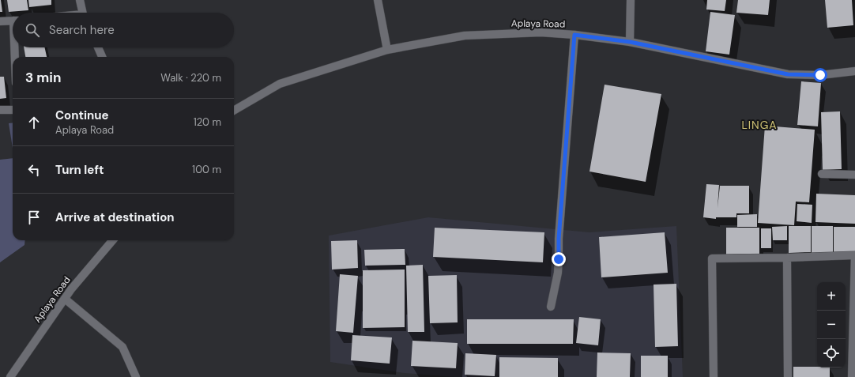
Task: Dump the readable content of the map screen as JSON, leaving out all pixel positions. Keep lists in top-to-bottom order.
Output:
{
  "streets": {
    "street": ["Aplaya Road"]
  },
  "districts": ["LINGA"],
  "page": {
    "search": "Search here",
    "heading": ["3 min", "Walk · 220 m"],
    "list": [
      ["Continue", "Aplaya Road", "120 m"],
      ["Turn left", "100 m"],
      "Arrive at destination"
    ],
    "map_buttons": ["+", "−"]
  }
}
